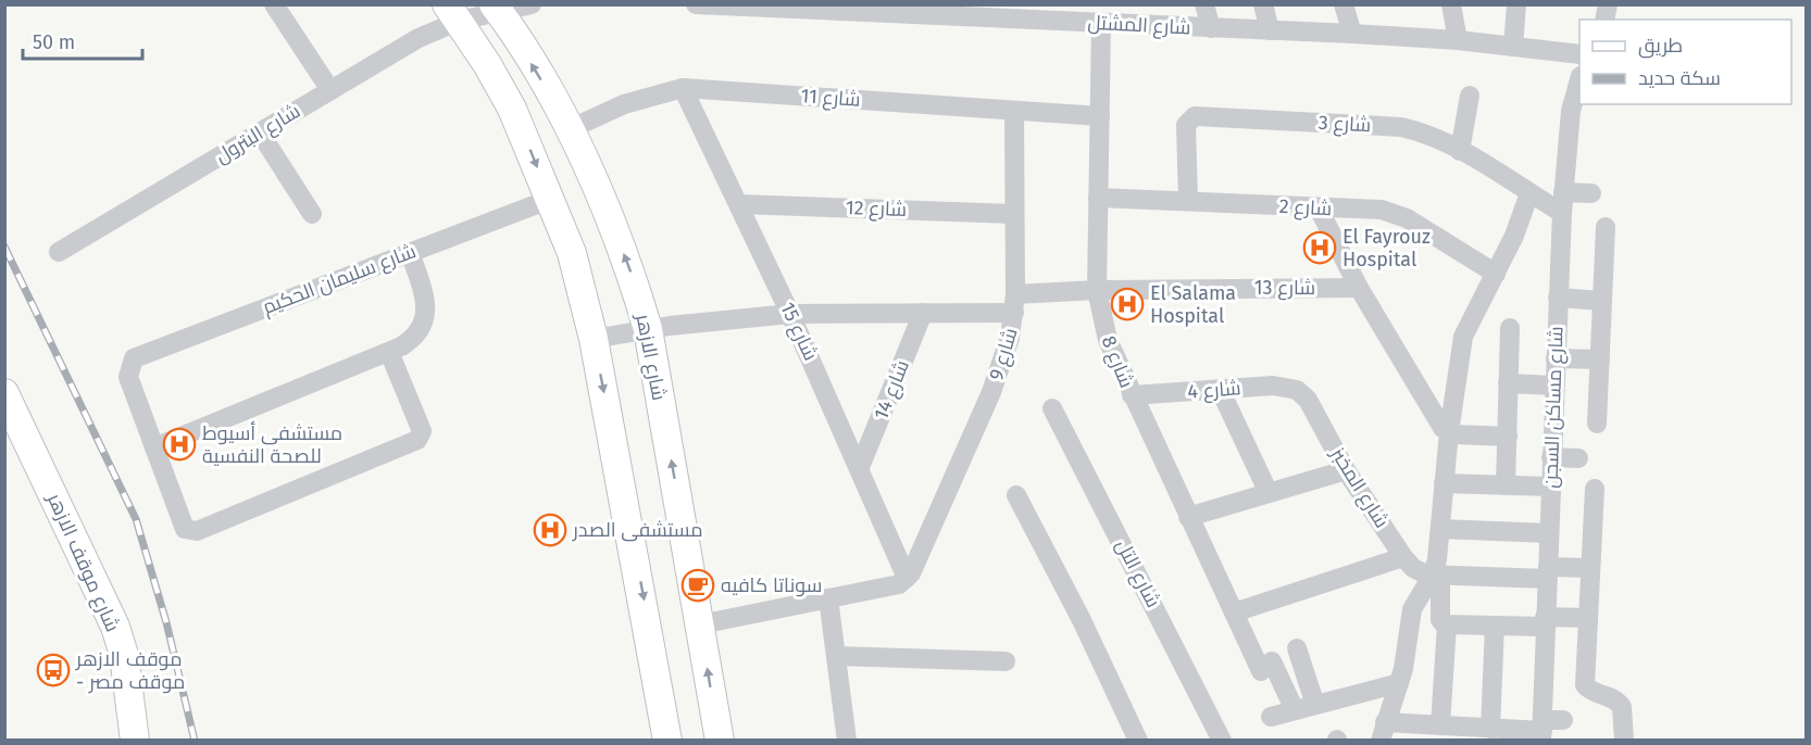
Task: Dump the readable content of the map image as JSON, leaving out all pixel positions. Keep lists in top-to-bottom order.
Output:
{
  "streets": {
    "main road": ["شارع الازهر", "شارع موقف الازهر"],
    "street": [
      "شارع المشتل",
      "شارع 11",
      "شارع 3",
      "شارع البترول",
      "شارع 2",
      "شارع 12",
      "شارع سليمان الحكيم",
      "شارع 13",
      "شارع 15",
      "شارع 9",
      "شارع 8",
      "شارع 14",
      "شارع 4",
      "شارع مساكن السجن",
      "شارع المخبز",
      "شارع التل"
    ]
  },
  "crossings": [
    ["شارع المشتل", "شارع 8"],
    ["شارع 11", "شارع 15"],
    ["شارع 11", "شارع 9"],
    ["شارع 11", "شارع الازهر"],
    ["شارع 11", "شارع 8"],
    ["شارع 3", "شارع 2"],
    ["شارع 3", "شارع مساكن السجن"],
    ["شارع 2", "شارع 8"],
    ["شارع 12", "شارع 15"],
    ["شارع 12", "شارع 9"],
    ["شارع 13", "شارع 15"],
    ["شارع 13", "شارع 9"],
    ["شارع 13", "شارع الازهر"],
    ["شارع 13", "شارع 8"],
    ["شارع 13", "شارع 14"],
    ["شارع 15", "شارع 9"],
    ["شارع 15", "شارع 14"],
    ["شارع 8", "شارع 4"],
    ["شارع 4", "شارع المخبز"]
  ],
  "places": {
    "hospital": [
      "El Fayrouz Hospital",
      "El Salama Hospital",
      "مستشفى أسيوط للصحة النفسية",
      "مستشفى الصدر"
    ],
    "cafe": ["سوناتا كافيه"],
    "bus stop": ["موقف الازهر - موقف مصر"]
  },
  "legend": ["طريق", "سكة حديد"],
  "scale_bar": "50 m"
}
